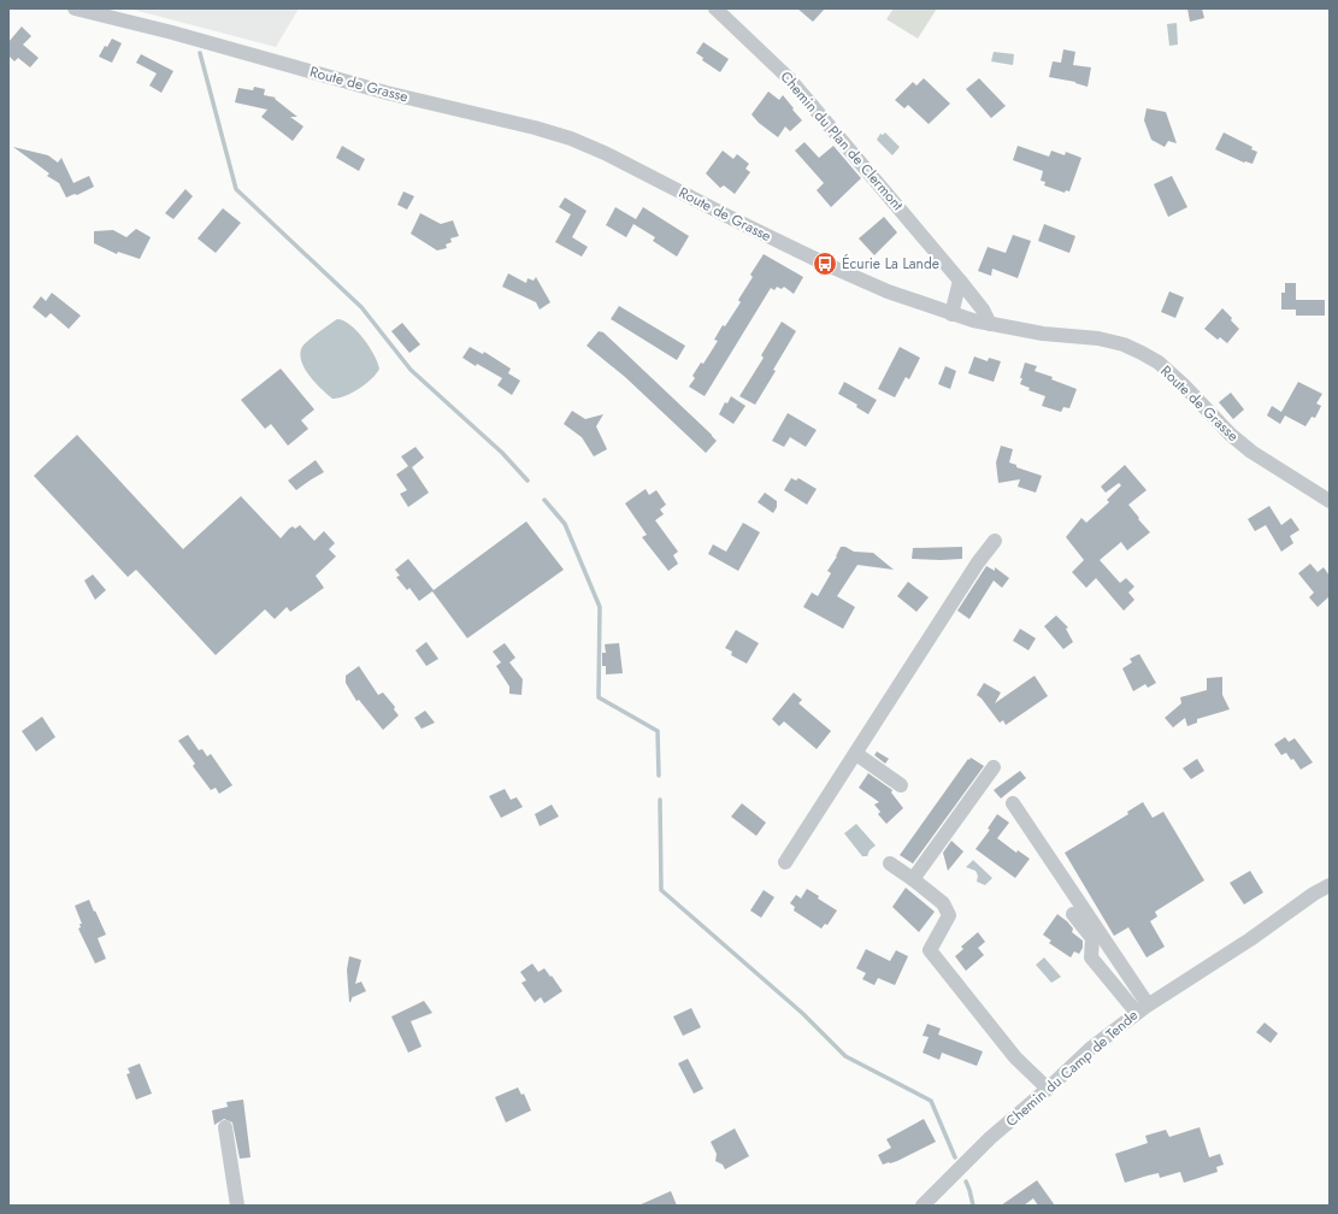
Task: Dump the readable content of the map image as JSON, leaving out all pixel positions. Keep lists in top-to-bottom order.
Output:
{
  "streets": {
    "street": ["Route de Grasse", "Chemin du Plan de Clermont", "Chemin du Camp de Tende"]
  },
  "crossings": [
    ["Route de Grasse", "Chemin du Plan de Clermont"]
  ],
  "places": {
    "bus stop": ["Écurie La Lande"]
  }
}
